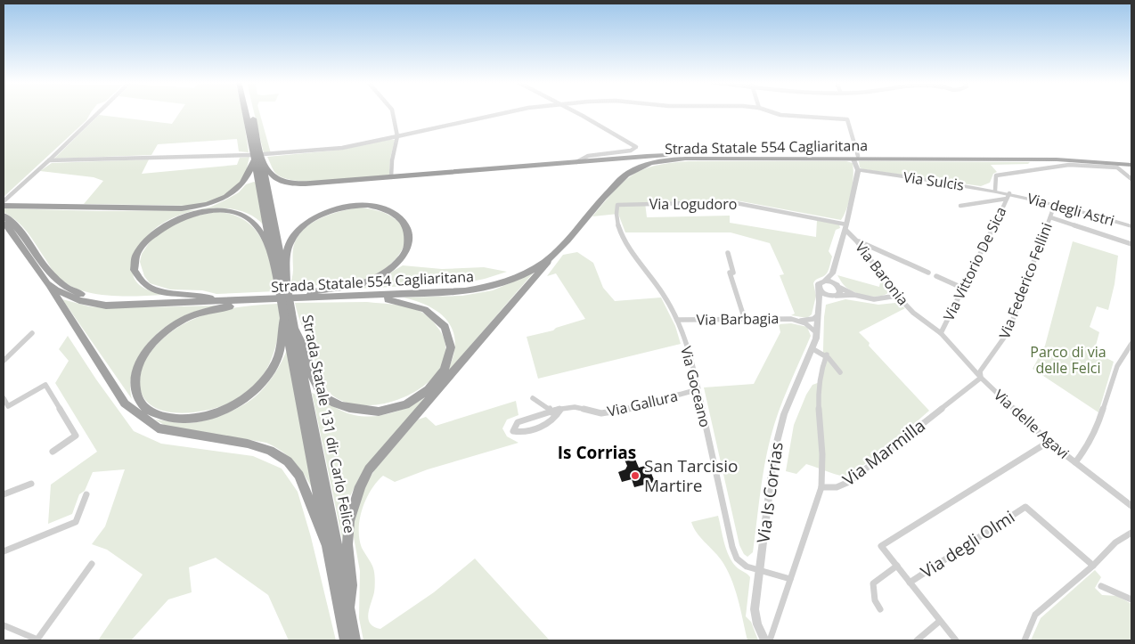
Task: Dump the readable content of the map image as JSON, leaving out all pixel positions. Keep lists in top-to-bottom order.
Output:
{
  "streets": {
    "highway": ["Strada Statale 554 Cagliaritana", "Strada Statale 131 dir Carlo Felice"],
    "street": [
      "Via Sulcis",
      "Via Logudoro",
      "Via degli Astri",
      "Via Vittorio De Sica",
      "Via Baronia",
      "Via Federico Fellini",
      "Via Barbagia",
      "Via Goceano",
      "Via Gallura",
      "Via delle Agavi",
      "Via Marmilla",
      "Via Is Corrias",
      "Via degli Olmi"
    ]
  },
  "crossings": [
    ["Via Sulcis", "Via degli Astri"],
    ["Via Sulcis", "Via Vittorio De Sica"],
    ["Via Logudoro", "Via Baronia"],
    ["Via Logudoro", "Via Goceano"],
    ["Via degli Astri", "Via Vittorio De Sica"],
    ["Via degli Astri", "Via Federico Fellini"],
    ["Via Vittorio De Sica", "Via Baronia"],
    ["Via Vittorio De Sica", "Via delle Agavi"],
    ["Via Baronia", "Via delle Agavi"],
    ["Via Federico Fellini", "Via delle Agavi"],
    ["Via Federico Fellini", "Via Marmilla"],
    ["Via Barbagia", "Via Goceano"],
    ["Via Goceano", "Via Gallura"],
    ["Via Goceano", "Via Is Corrias"],
    ["Via delle Agavi", "Via Marmilla"]
  ],
  "districts": ["Is Corrias"],
  "parks": ["Parco di via delle Felci"],
  "places": ["San Tarcisio Martire"]
}
